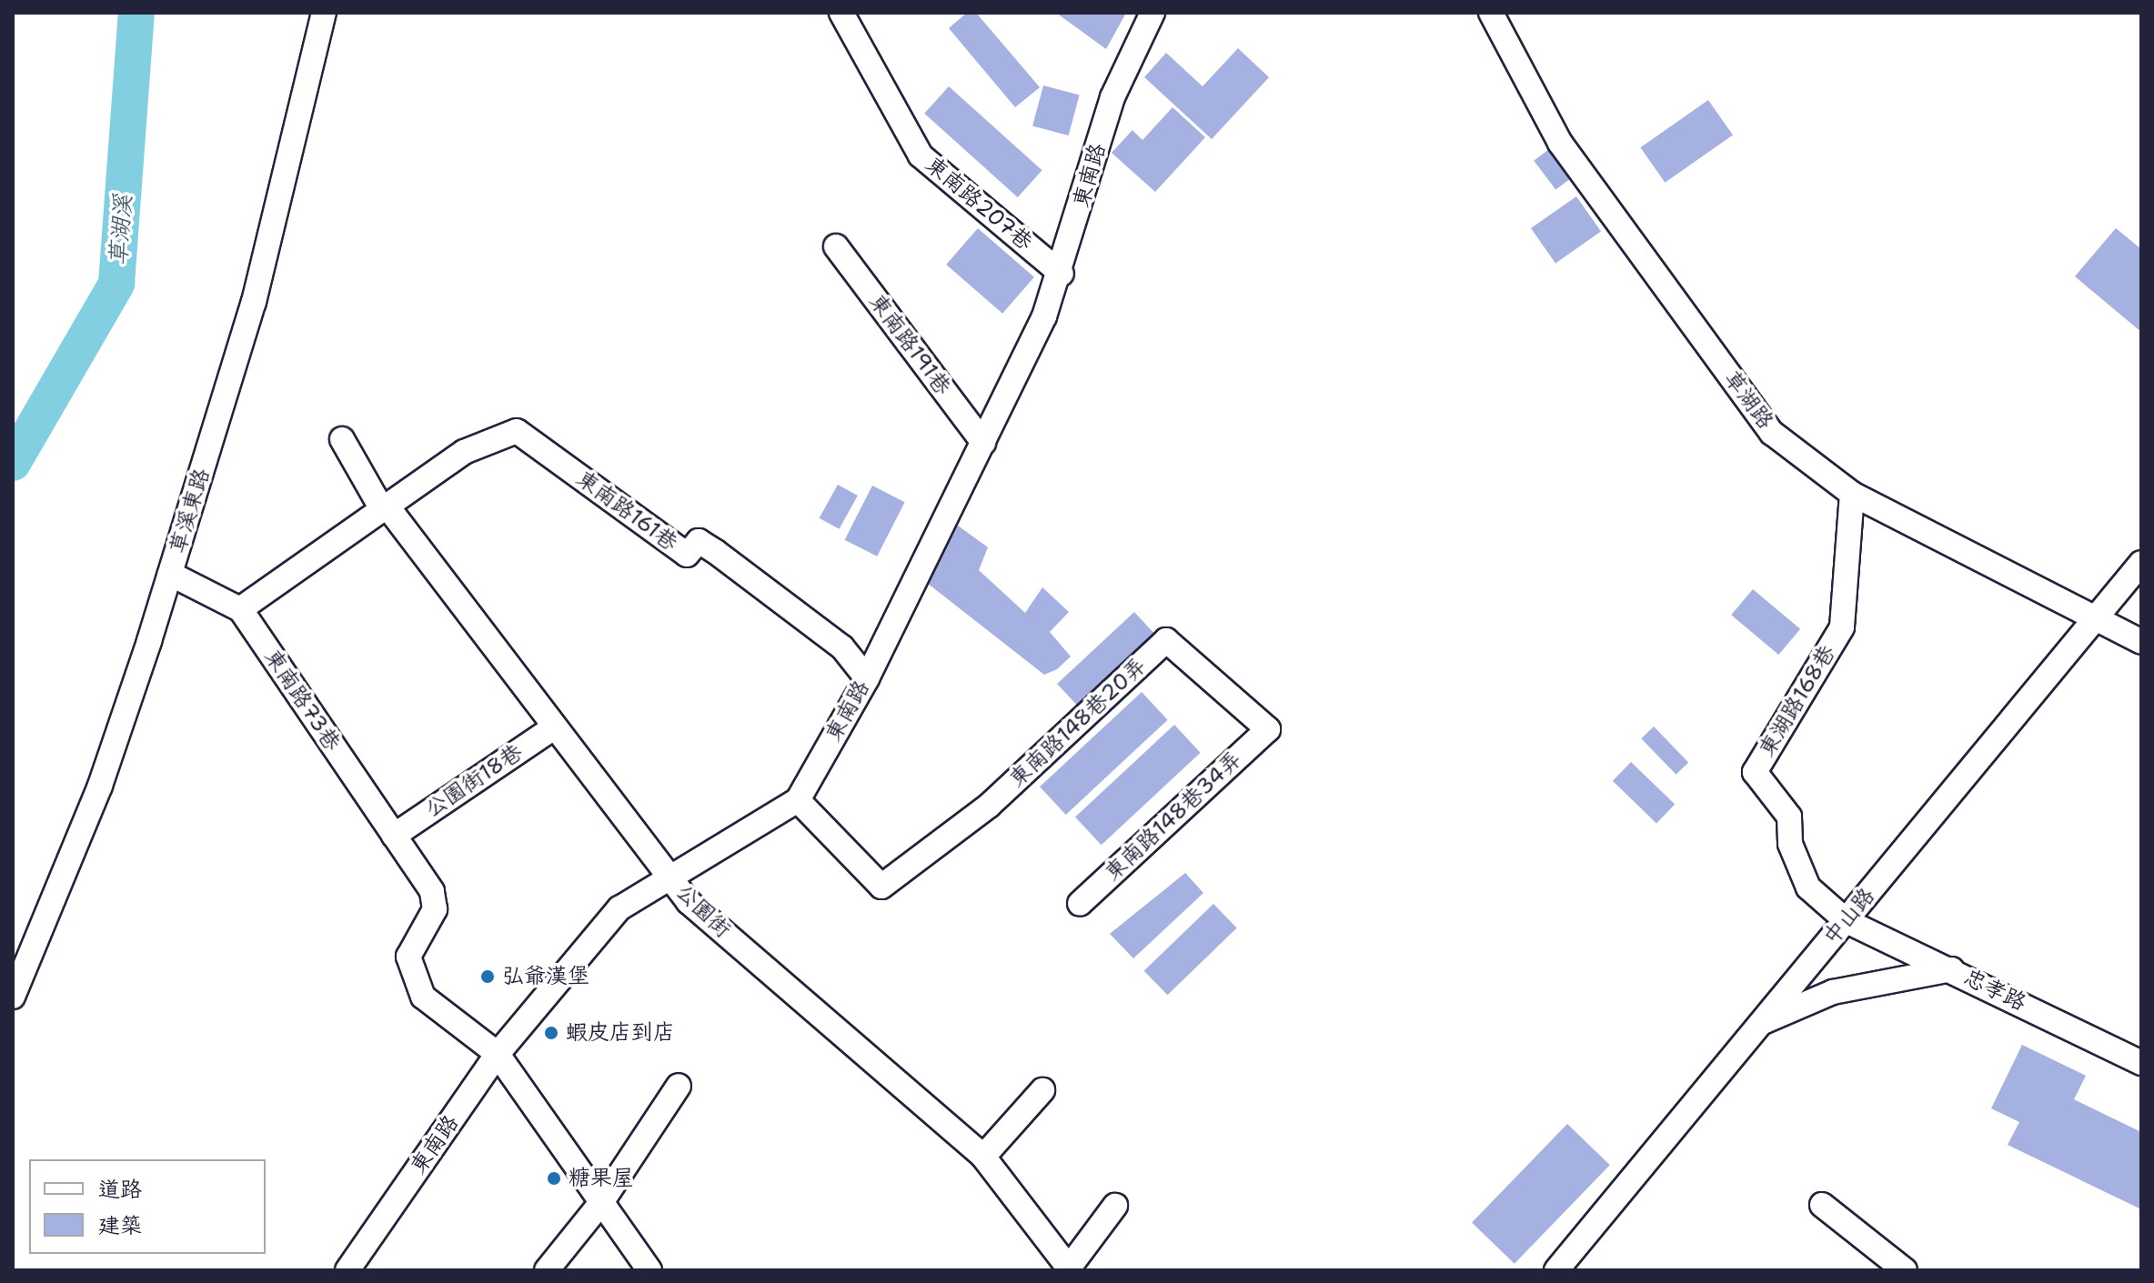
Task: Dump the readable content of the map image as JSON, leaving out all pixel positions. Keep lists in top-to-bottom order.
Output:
{
  "streets": {
    "street": [
      "東南路",
      "東南路207巷",
      "東南路191巷",
      "草湖路",
      "草溪東路",
      "東南路161巷",
      "東南路73巷",
      "東湖路168巷",
      "東南路148巷20弄",
      "公園街18巷",
      "東南路148巷34弄",
      "公園街",
      "中山路",
      "忠孝路"
    ]
  },
  "crossings": [
    ["東南路", "東南路207巷"],
    ["東南路", "東南路191巷"],
    ["東南路", "東南路161巷"],
    ["東南路", "東南路73巷"],
    ["東南路", "東南路148巷20弄"],
    ["東南路", "公園街"],
    ["草湖路", "東湖路168巷"],
    ["草湖路", "中山路"],
    ["東南路161巷", "公園街"],
    ["東南路73巷", "公園街18巷"],
    ["東湖路168巷", "中山路"],
    ["東湖路168巷", "忠孝路"],
    ["東南路148巷20弄", "東南路148巷34弄"],
    ["公園街18巷", "公園街"],
    ["中山路", "忠孝路"]
  ],
  "water": ["草湖溪"],
  "places": ["弘爺漢堡", "蝦皮店到店", "糖果屋"],
  "legend": ["道路", "建築"]
}
